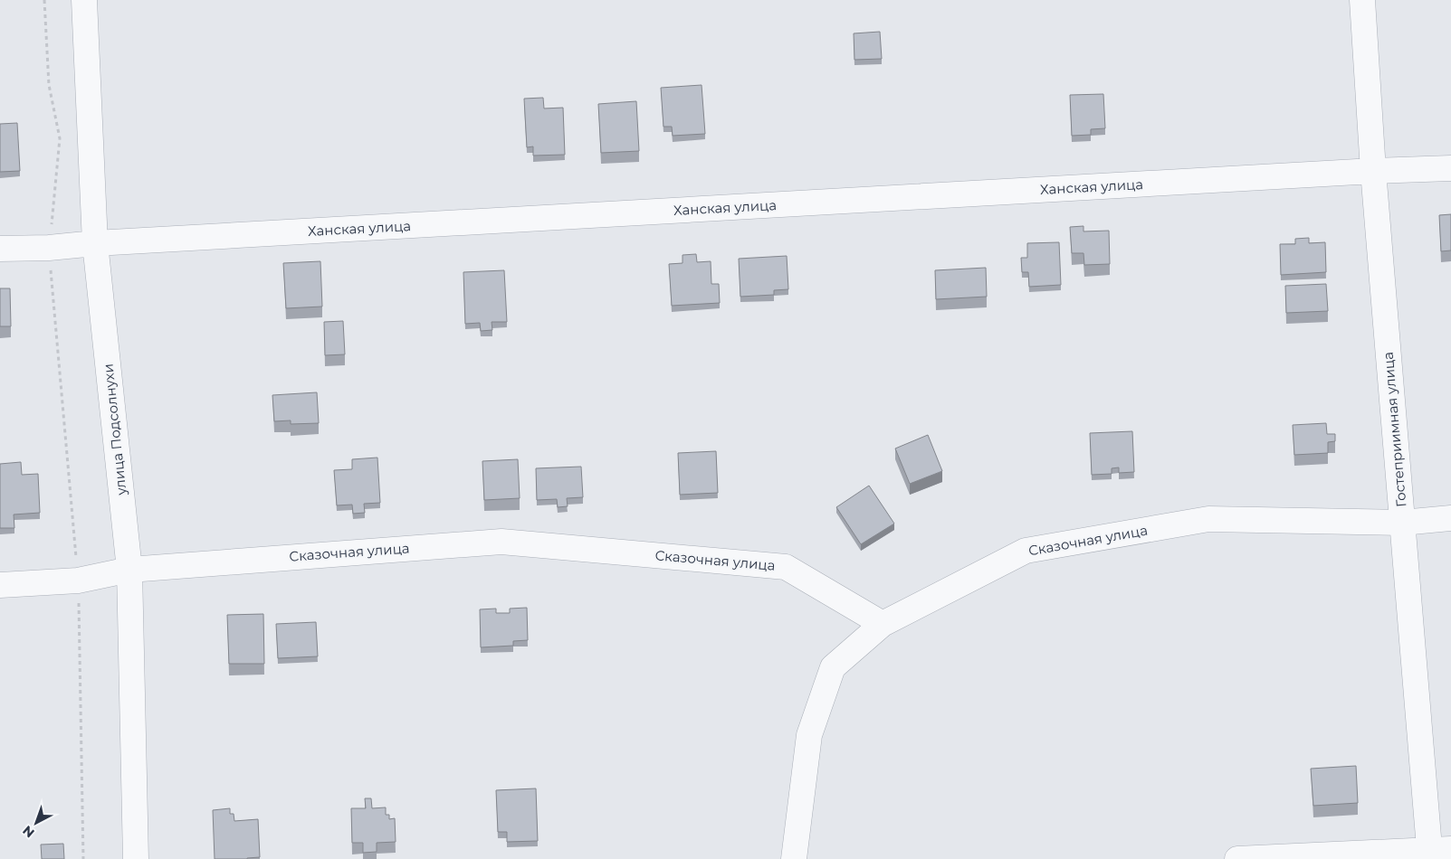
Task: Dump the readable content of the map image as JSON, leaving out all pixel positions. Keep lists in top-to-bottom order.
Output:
{
  "streets": {
    "street": [
      "Ханская улица",
      "улица Подсолнухи",
      "Гостеприимная улица",
      "Сказочная улица"
    ]
  },
  "crossings": [
    ["Ханская улица", "улица Подсолнухи"],
    ["Ханская улица", "Гостеприимная улица"],
    ["улица Подсолнухи", "Сказочная улица"],
    ["Гостеприимная улица", "Сказочная улица"]
  ],
  "north": "bottom left"
}
